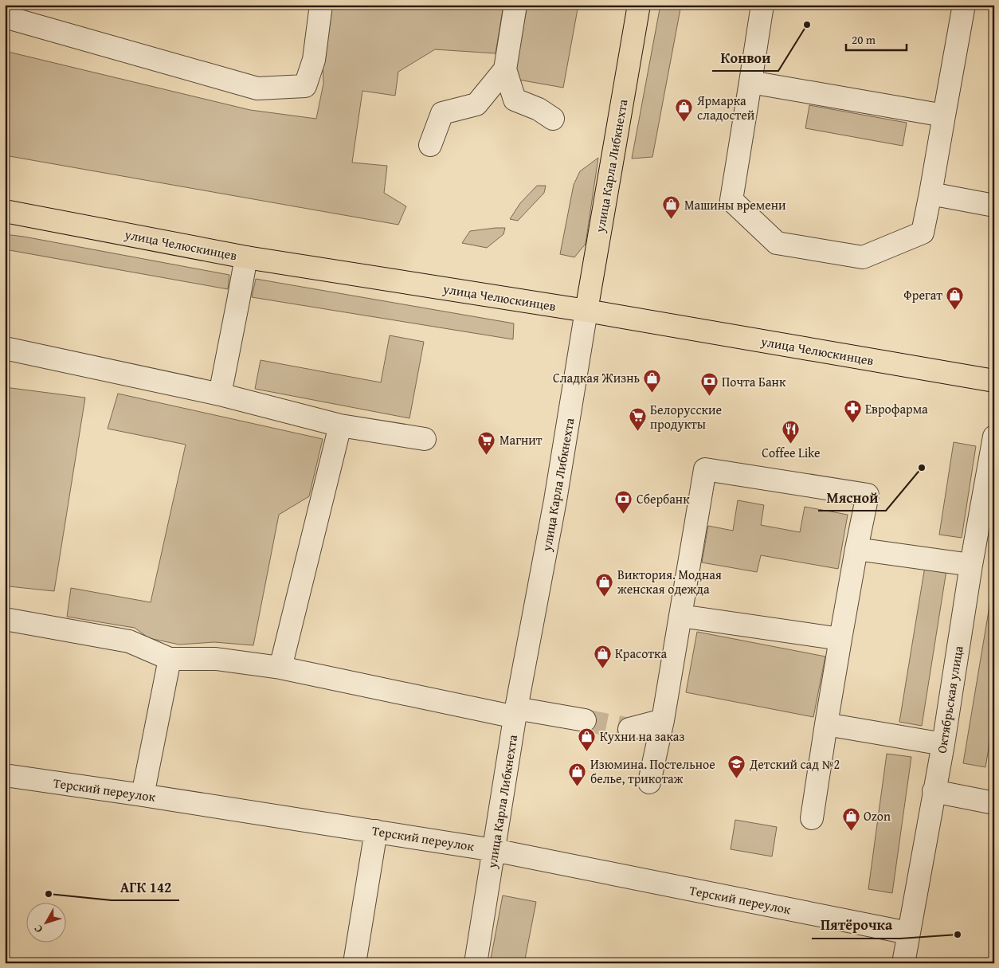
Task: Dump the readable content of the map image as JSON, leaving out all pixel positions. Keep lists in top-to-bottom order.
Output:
{
  "streets": {
    "main road": ["улица Карла Либкнехта", "улица Челюскинцев"],
    "street": ["Октябрьская улица", "Терский переулок"]
  },
  "crossings": [
    ["улица Карла Либкнехта", "улица Челюскинцев"],
    ["улица Карла Либкнехта", "Терский переулок"],
    ["Октябрьская улица", "Терский переулок"]
  ],
  "places": {
    "other": [
      "Конвои",
      "Мясной",
      "АГК 142",
      "Пятёрочка"
    ],
    "shop": [
      "Ярмарка сладостей",
      "Машины времени",
      "Фрегат",
      "Сладкая Жизнь",
      "Виктория. Модная женская одежда",
      "Красотка",
      "Кухни на заказ",
      "Изюмина. Постельное белье, трикотаж",
      "Ozon"
    ],
    "bank": ["Почта Банк", "Сбербанк"],
    "pharmacy": ["Еврофарма"],
    "supermarket": ["Белорусские продукты", "Магнит"],
    "restaurant": ["Coffee Like"],
    "school or university": ["Детский сад №2"]
  },
  "scale_bar": "20 m",
  "north": "bottom left"
}
